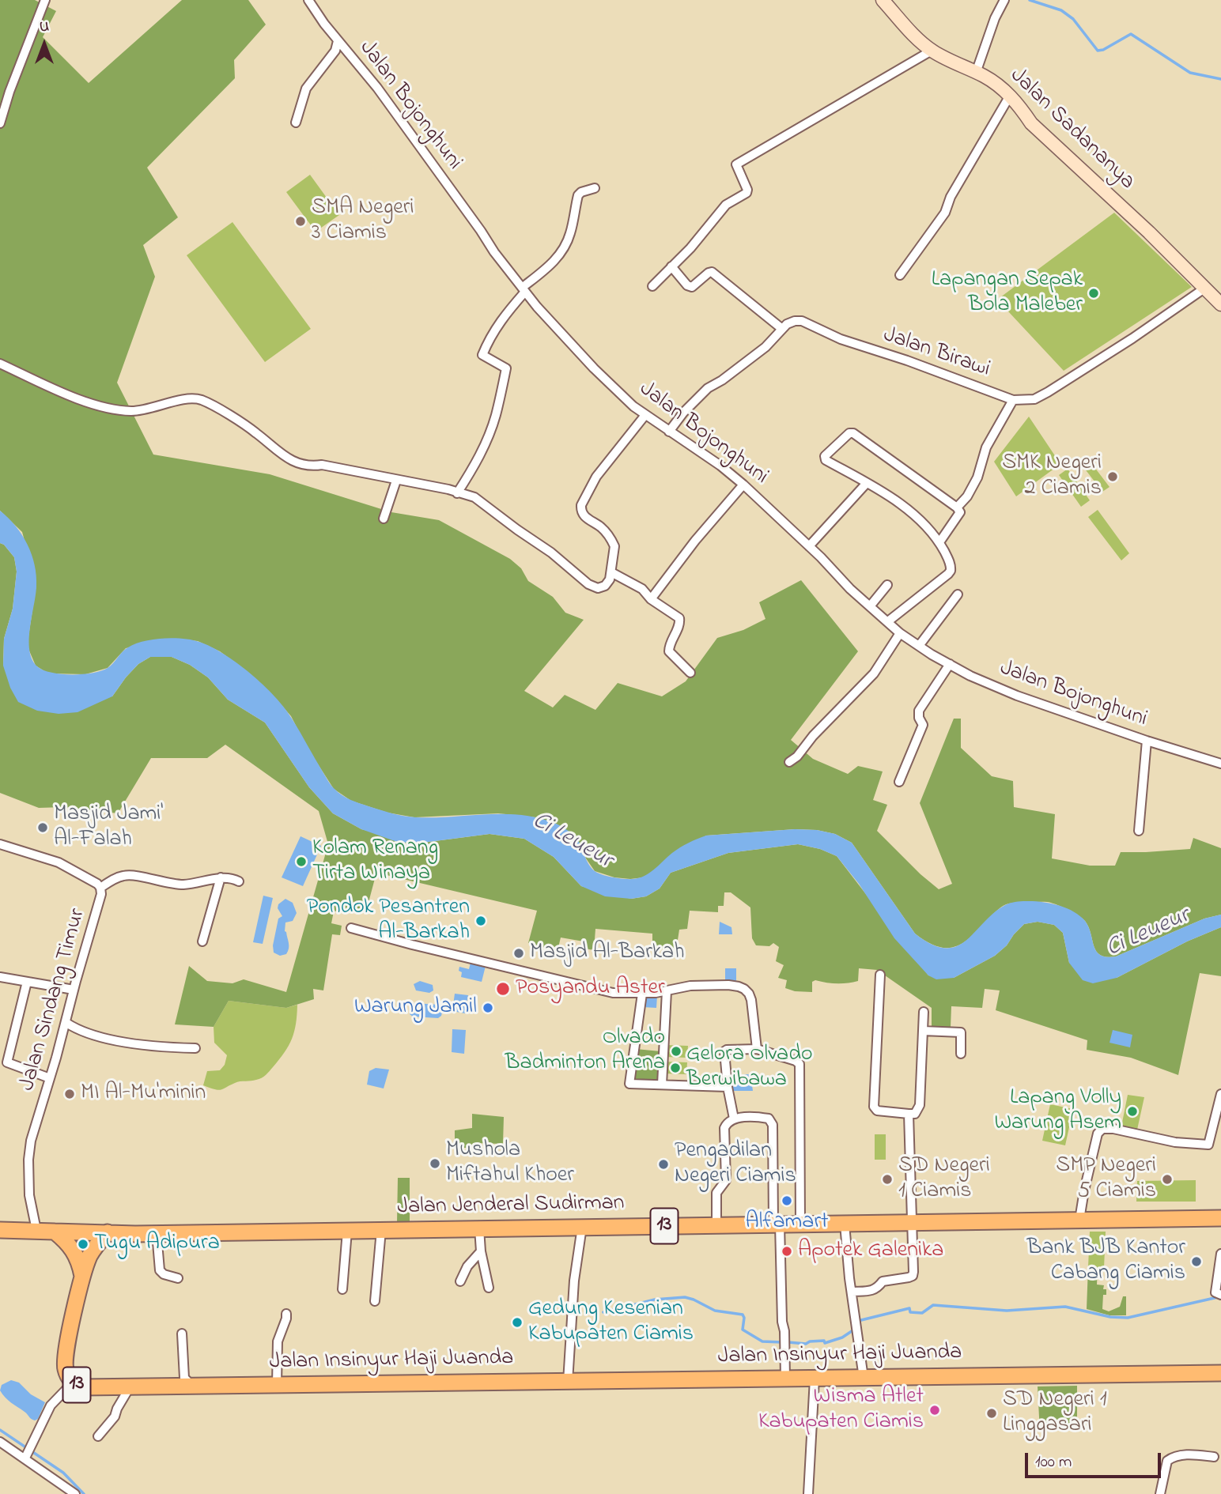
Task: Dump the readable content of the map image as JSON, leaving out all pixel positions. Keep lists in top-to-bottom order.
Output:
{
  "streets": {
    "highway": ["Jalan Jenderal Sudirman", "13", "Jalan Insinyur Haji Juanda"],
    "street": [
      "Jalan Bojonghuni",
      "Jalan Sadananya",
      "Jalan Birawi",
      "Jalan Sindang Timur"
    ]
  },
  "crossings": [
    ["Jalan Sadananya", "Jalan Birawi"],
    ["Jalan Sindang Timur", "Jalan Jenderal Sudirman"],
    ["Jalan Jenderal Sudirman", "13"],
    ["13", "Jalan Insinyur Haji Juanda"]
  ],
  "water": ["Ci Leueur"],
  "places": [
    "SMA Negeri 3 Ciamis",
    "Lapangan Sepak Bola Maleber",
    "SMK Negeri 2 Ciamis",
    "Masjid Jami' Al-Falah",
    "Kolam Renang Tirta Winaya",
    "Pondok Pesantren Al-Barkah",
    "Masjid Al-Barkah",
    "Posyandu Aster",
    "Warung Jamil",
    "Olvado Badminton Arena",
    "Gelora Olvado Berwibawa",
    "MI Al-Mu'minin",
    "Lapang Volly Warung Asem",
    "Mushola Miftahul Khoer",
    "Pengadilan Negeri Ciamis",
    "SD Negeri 1 Ciamis",
    "SMP Negeri 5 Ciamis",
    "Alfamart",
    "Tugu Adipura",
    "Apotek Galenika",
    "Bank BJB Kantor Cabang Ciamis",
    "Gedung Kesenian Kabupaten Ciamis",
    "Wisma Atlet Kabupaten Ciamis",
    "SD Negeri 1 Linggasari"
  ],
  "scale_bar": "100 m",
  "north": "top"
}
